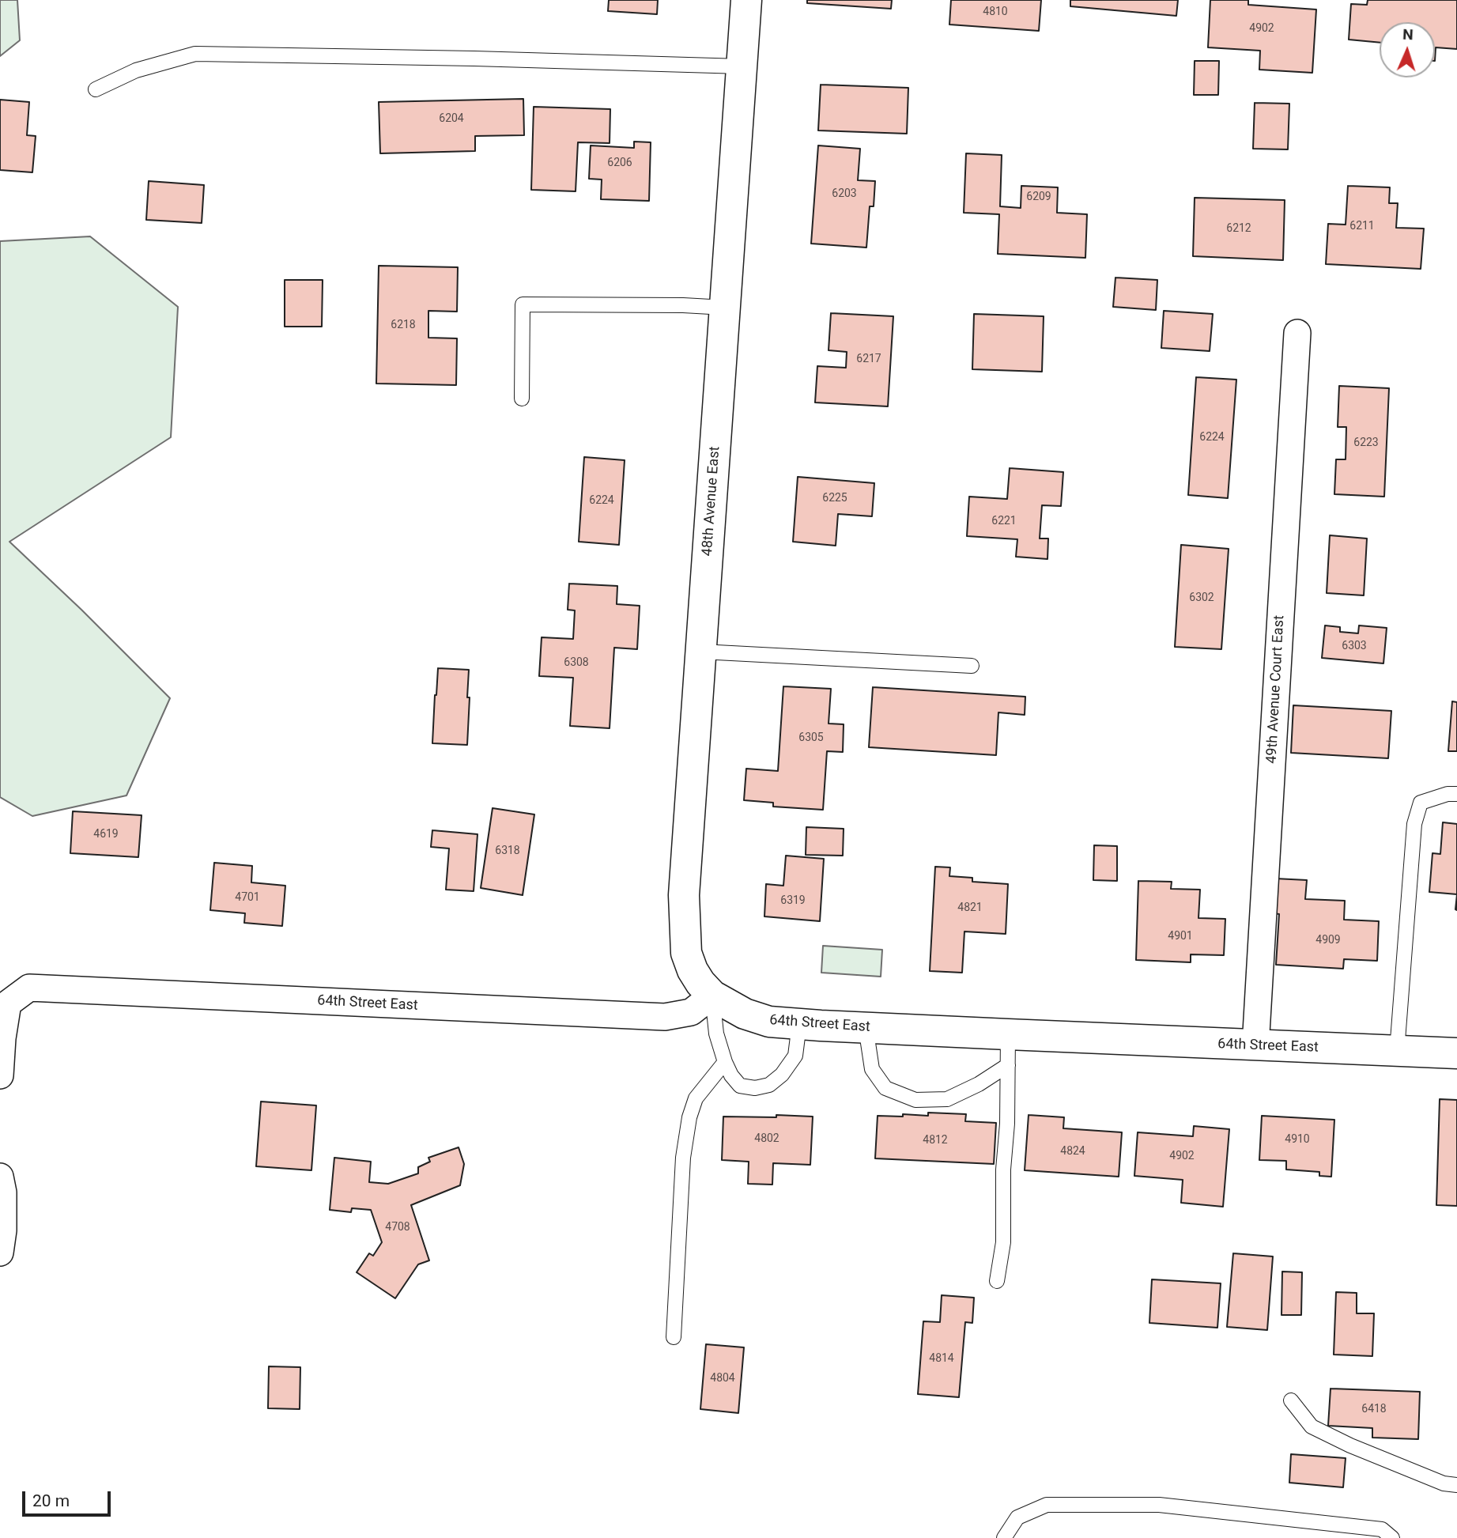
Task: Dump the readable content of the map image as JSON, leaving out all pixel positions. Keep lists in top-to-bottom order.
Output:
{
  "streets": {
    "street": ["48th Avenue East", "49th Avenue Court East", "64th Street East"]
  },
  "crossings": [
    ["48th Avenue East", "64th Street East"],
    ["49th Avenue Court East", "64th Street East"]
  ],
  "house_numbers": [
    "4810",
    "4902",
    "6204",
    "6206",
    "6203",
    "6209",
    "6211",
    "6212",
    "6218",
    "6217",
    "6224",
    "6223",
    "6225",
    "6224",
    "6221",
    "6302",
    "6303",
    "6308",
    "6305",
    "4619",
    "6318",
    "4701",
    "6319",
    "4821",
    "4901",
    "4909",
    "4802",
    "4910",
    "4812",
    "4824",
    "4902",
    "4708",
    "4814",
    "4804",
    "6418"
  ],
  "scale_bar": "20 m",
  "north": "top"
}
